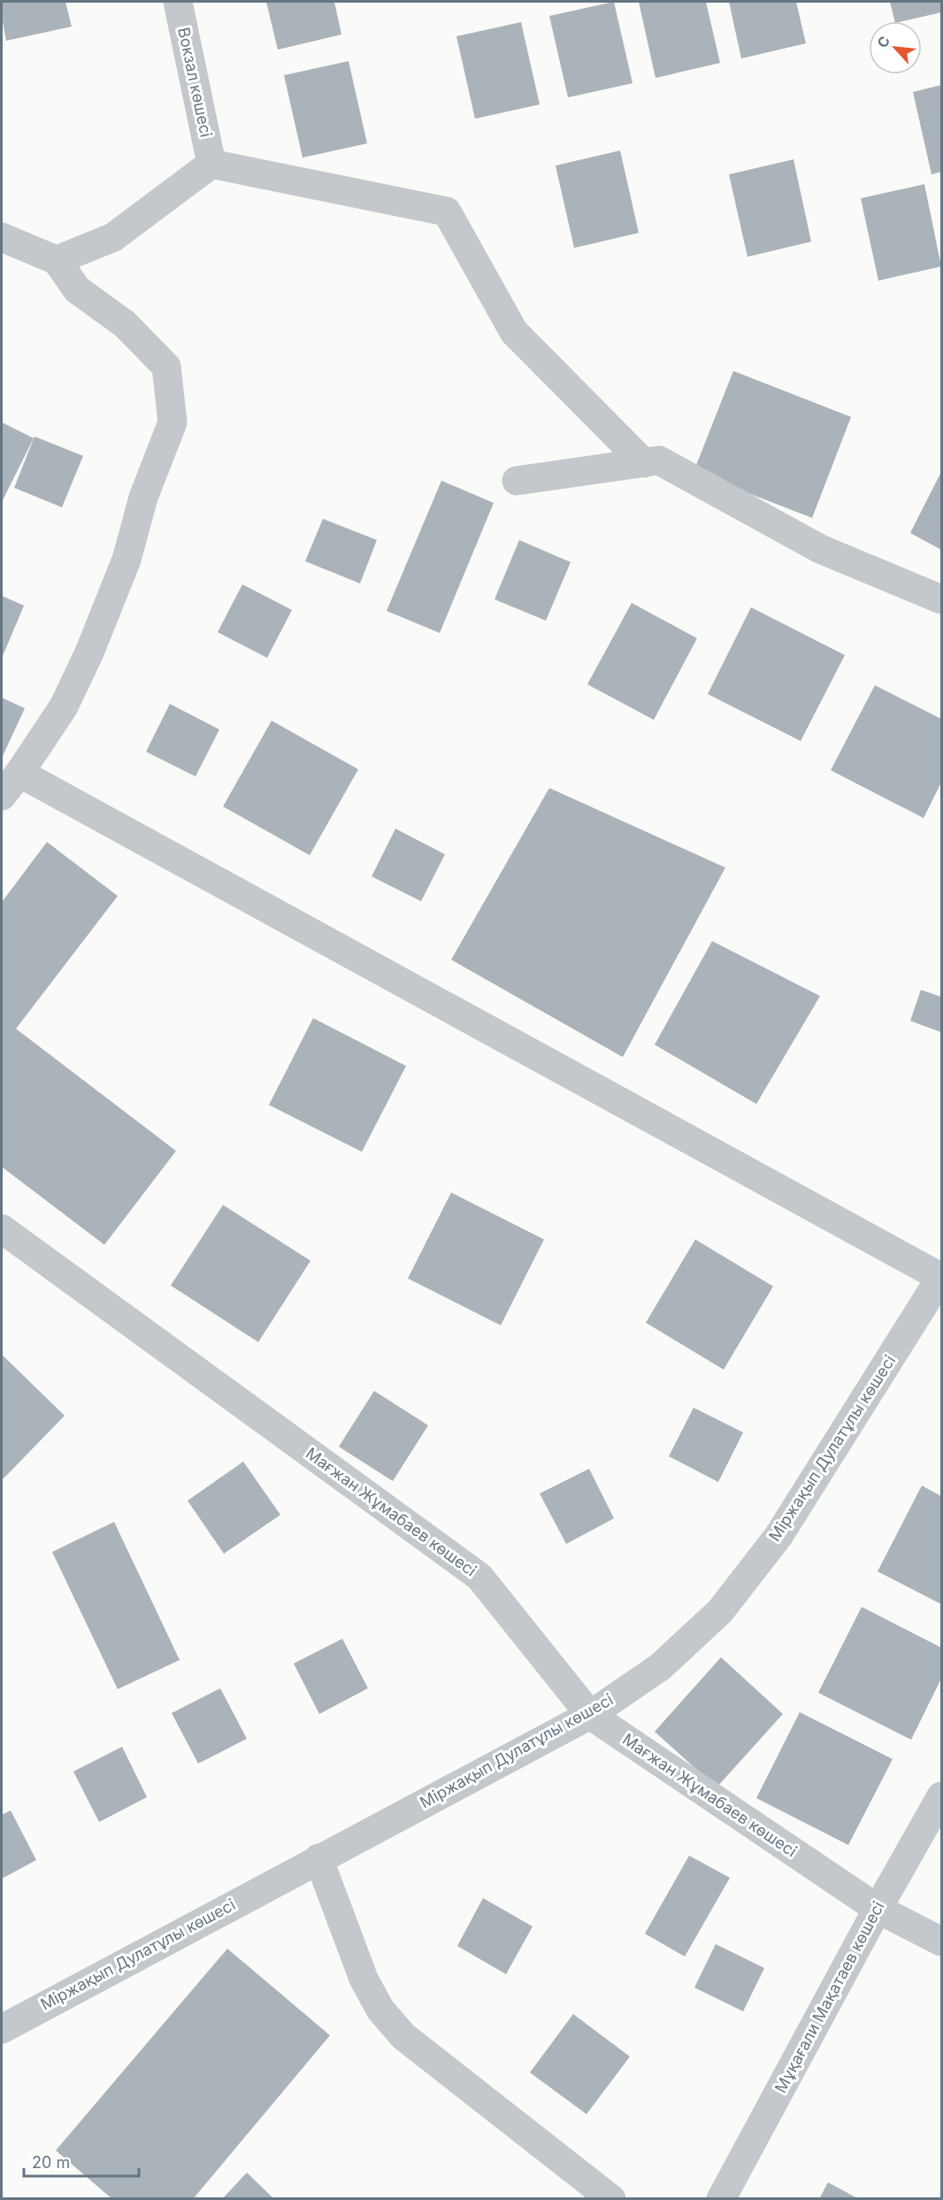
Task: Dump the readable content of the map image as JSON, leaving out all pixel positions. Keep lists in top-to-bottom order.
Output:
{
  "streets": {
    "street": [
      "Вокзал көшесі",
      "Міржақып Дулатұлы көшесі",
      "Мағжан Жұмабаев көшесі",
      "Мұқағали Мақатаев көшесі"
    ]
  },
  "crossings": [
    ["Міржақып Дулатұлы көшесі", "Мағжан Жұмабаев көшесі"],
    ["Мағжан Жұмабаев көшесі", "Мұқағали Мақатаев көшесі"]
  ],
  "scale_bar": "20 m",
  "north": "top left"
}
